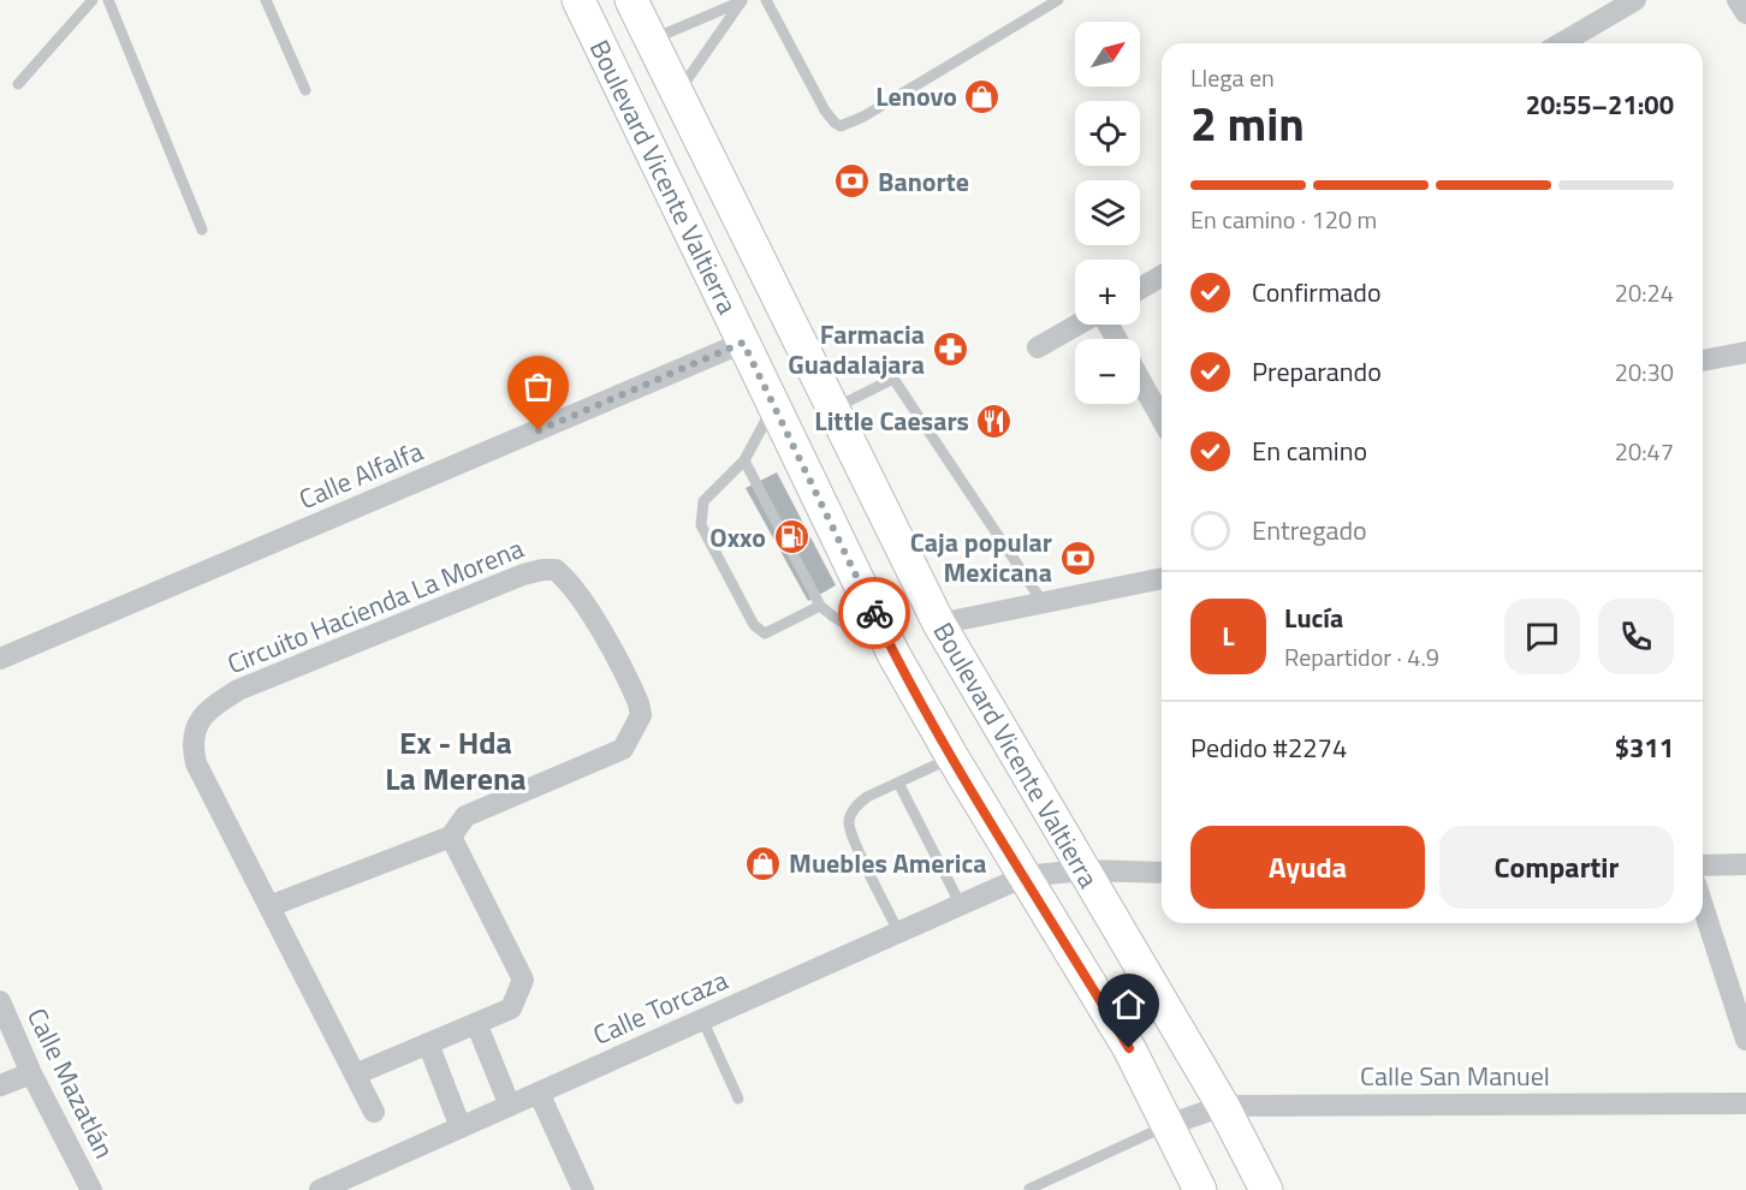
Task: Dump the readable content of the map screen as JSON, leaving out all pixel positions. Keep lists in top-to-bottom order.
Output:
{
  "streets": {
    "main road": ["Boulevard Vicente Valtierra"],
    "street": [
      "Calle Alfalfa",
      "Circuito Hacienda La Morena",
      "Calle Torcaza",
      "Calle San Manuel",
      "Calle Mazatlán"
    ]
  },
  "crossings": [
    ["Boulevard Vicente Valtierra", "Calle Alfalfa"],
    ["Boulevard Vicente Valtierra", "Calle Torcaza"],
    ["Boulevard Vicente Valtierra", "Calle San Manuel"]
  ],
  "districts": ["Ex - Hda La Merena"],
  "places": {
    "shop": ["Lenovo", "Muebles America"],
    "bank": ["Banorte", "Caja popular Mexicana"],
    "pharmacy": ["Farmacia Guadalajara"],
    "restaurant": ["Little Caesars"],
    "fuel station": ["Oxxo"]
  },
  "north": "top right",
  "page": {
    "map_buttons": ["+", "−"],
    "heading": ["2 min", "Llega en", "20:55–21:00"],
    "panel": [
      "Lucía",
      "Repartidor · 4.9",
      "Pedido #2274",
      "$311"
    ],
    "bar": "En camino · 120 m",
    "list": [
      ["Confirmado", "20:24"],
      ["Preparando", "20:30"],
      ["En camino", "20:47"],
      "Entregado"
    ],
    "round": "L",
    "buttons": ["Ayuda", "Compartir"]
  }
}
